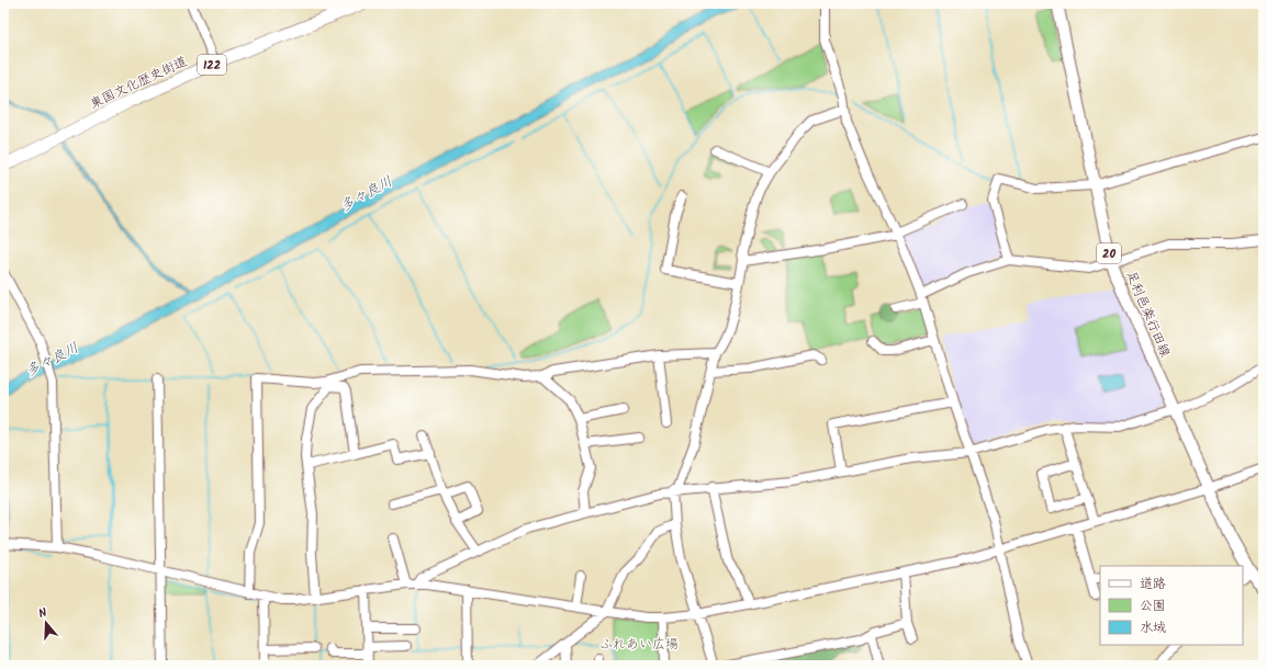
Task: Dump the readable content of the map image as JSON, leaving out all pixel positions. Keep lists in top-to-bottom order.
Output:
{
  "streets": {
    "highway": ["122", "東国文化歴史街道"],
    "main road": ["20", "足利邑楽行田線"]
  },
  "water": ["多々良川"],
  "parks": ["ふれあい広場"],
  "legend": ["道路", "公園", "水域"],
  "north": "top"
}
